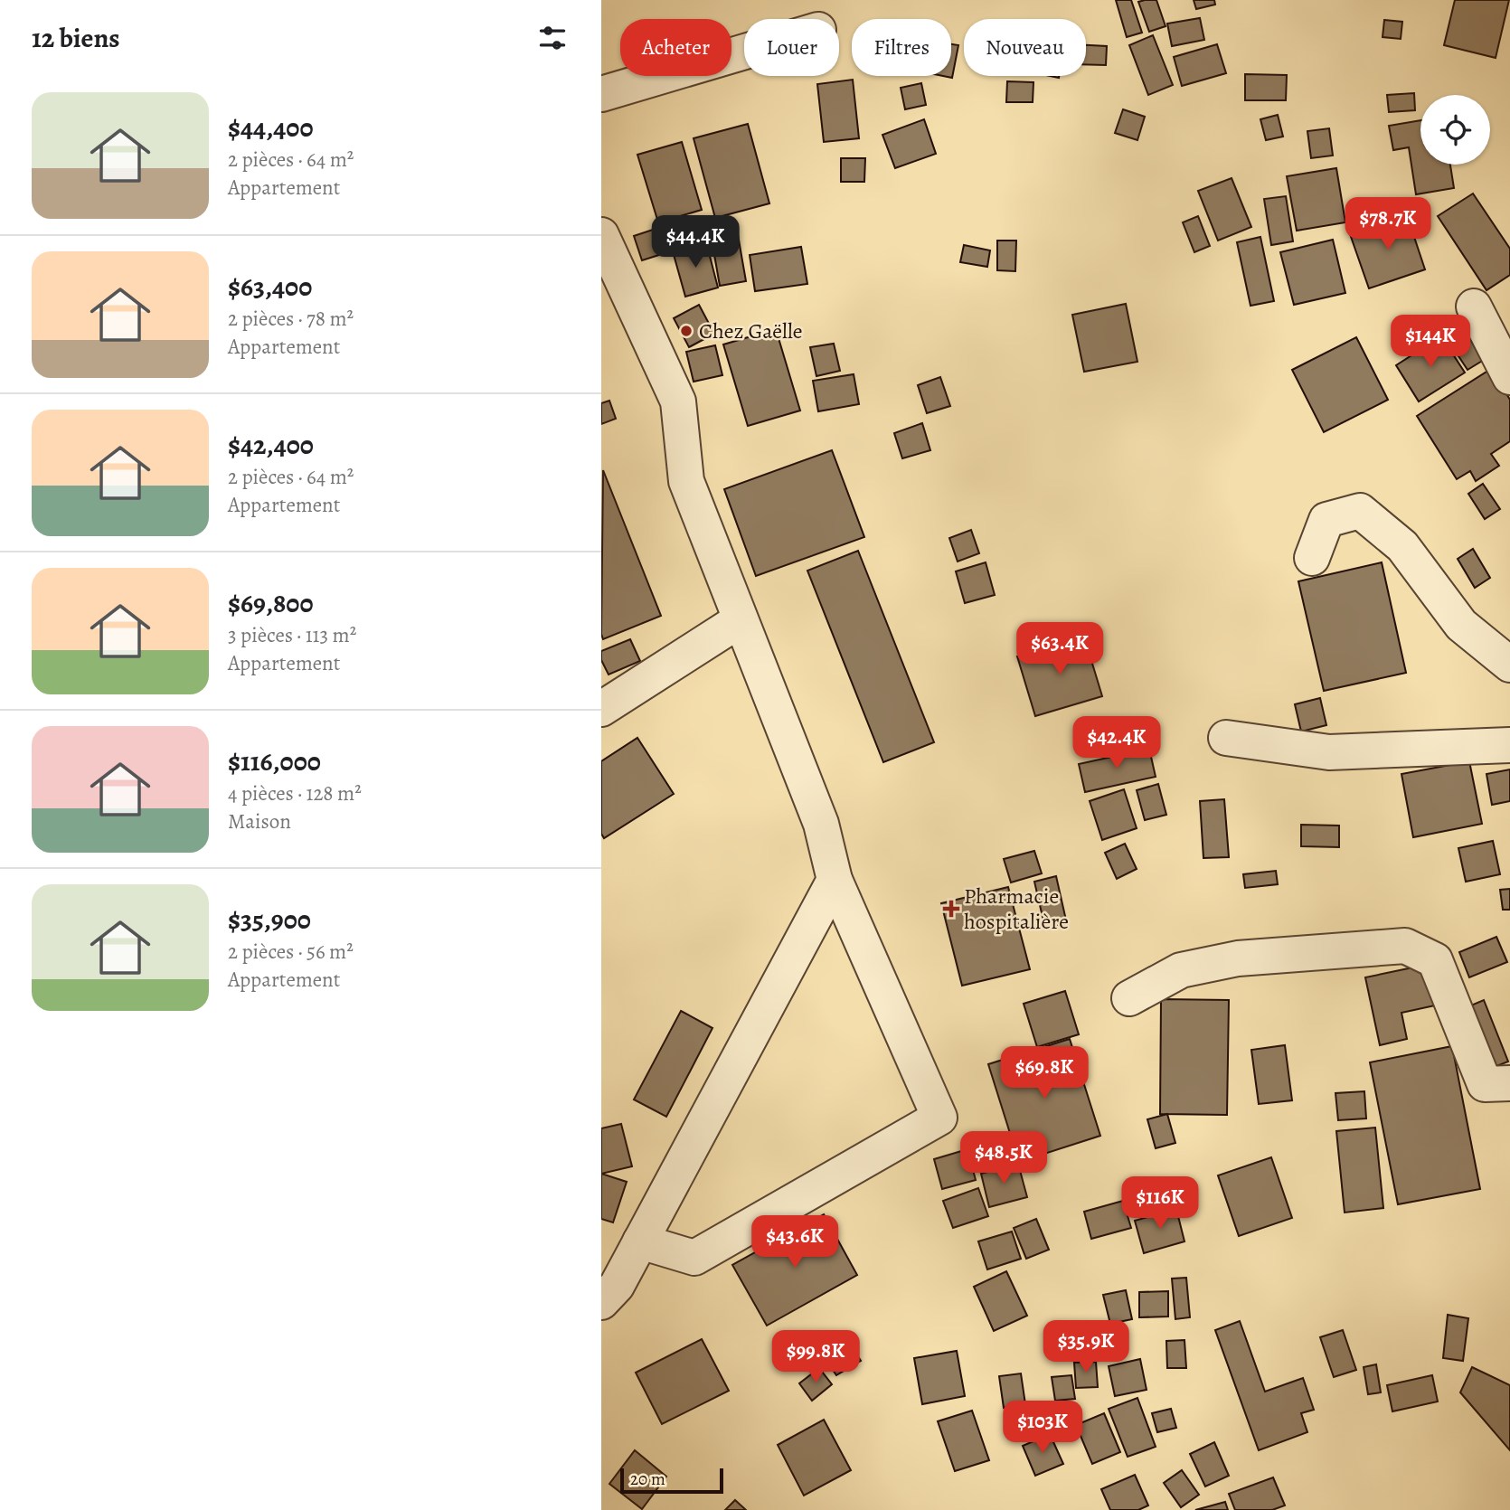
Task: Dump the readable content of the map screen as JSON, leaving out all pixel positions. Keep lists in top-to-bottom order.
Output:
{
  "places": {
    "other": ["Chez Gaëlle"],
    "health": ["Pharmacie hospitalière"]
  },
  "scale_bar": "20 m",
  "page": {
    "heading": "12 biens",
    "chip": [
      "Acheter",
      "Louer",
      "Filtres",
      "Nouveau"
    ],
    "list": [
      {
        "name": "$44,400",
        "note": "2 pièces · 64 m² · Appartement"
      },
      {
        "name": "$63,400",
        "note": "2 pièces · 78 m² · Appartement"
      },
      {
        "name": "$42,400",
        "note": "2 pièces · 64 m² · Appartement"
      },
      {
        "name": "$69,800",
        "note": "3 pièces · 113 m² · Appartement"
      },
      {
        "name": "$116,000",
        "note": "4 pièces · 128 m² · Maison"
      },
      {
        "name": "$35,900",
        "note": "2 pièces · 56 m² · Appartement"
      }
    ],
    "price": [
      "$78.7K",
      "$44.4K",
      "$144K",
      "$63.4K",
      "$42.4K",
      "$69.8K",
      "$48.5K",
      "$116K",
      "$43.6K",
      "$35.9K",
      "$99.8K",
      "$103K"
    ],
    "scale": "20 m"
  }
}
